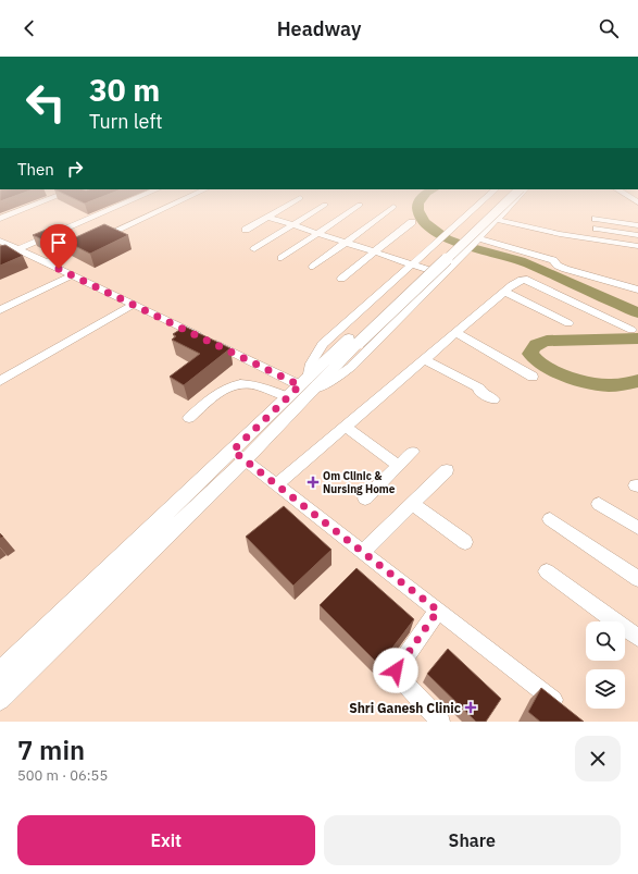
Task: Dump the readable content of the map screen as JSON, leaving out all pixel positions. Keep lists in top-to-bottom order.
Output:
{
  "places": {
    "health": ["Om Clinic & Nursing Home", "Shri Ganesh Clinic"]
  },
  "page": {
    "header": "Headway",
    "turn": ["30 m", "Turn left"],
    "then": "Then",
    "heading": ["7 min", "500 m · 06:55"],
    "buttons": ["Exit", "Share"]
  }
}
